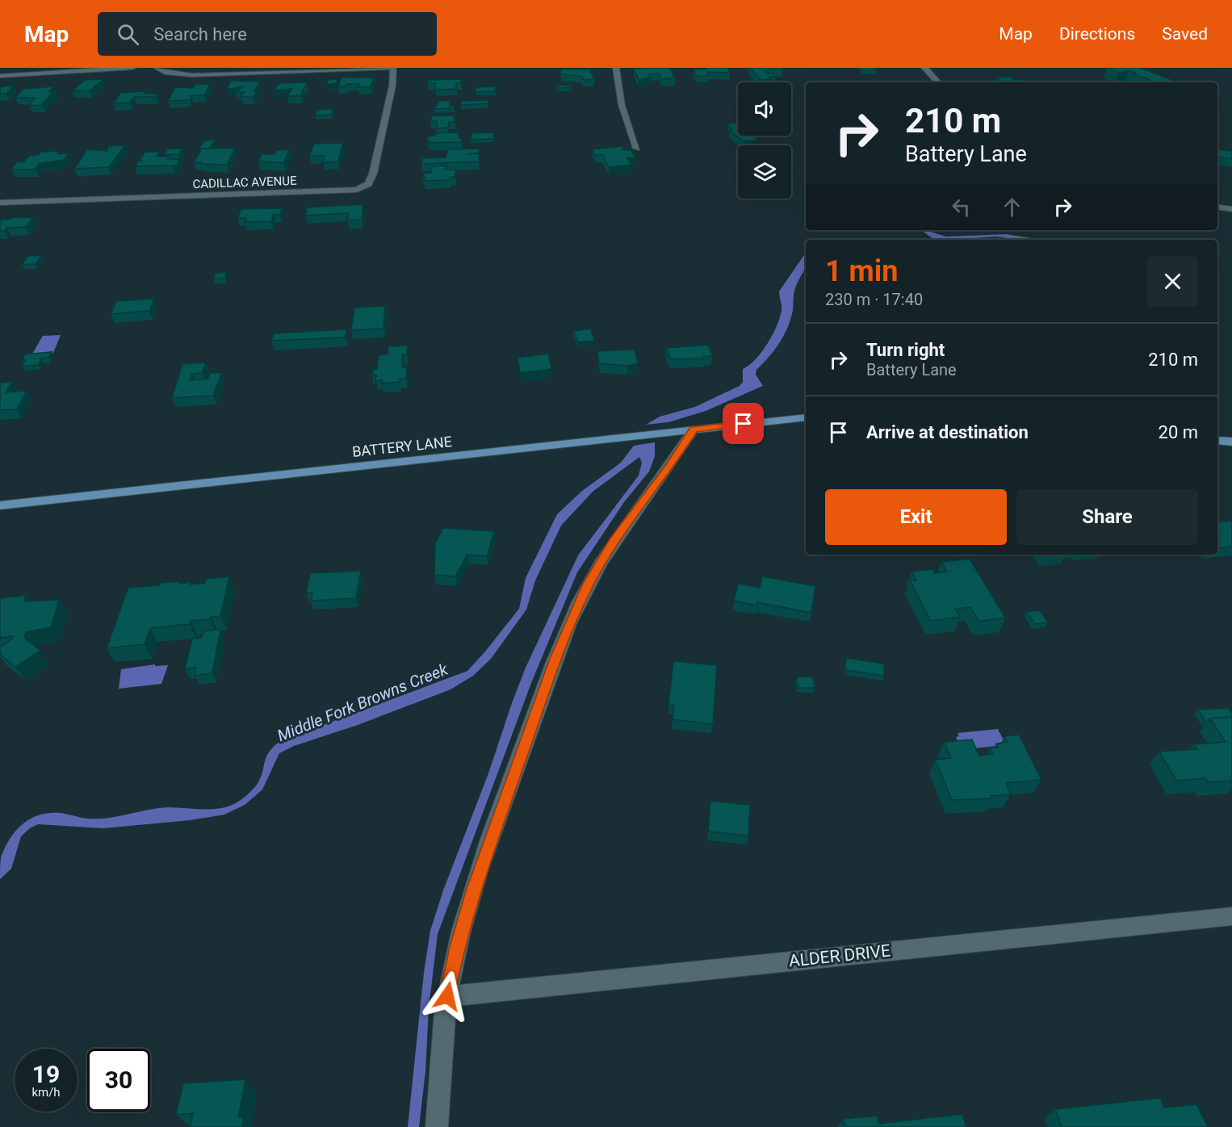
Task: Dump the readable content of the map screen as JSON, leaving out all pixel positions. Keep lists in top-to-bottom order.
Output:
{
  "streets": {
    "main road": ["BATTERY LANE"],
    "street": ["CADILLAC AVENUE", "ALDER DRIVE"]
  },
  "water": ["Middle Fork Browns Creek"],
  "page": {
    "header": "Map",
    "search": "Search here",
    "nav": ["Map", "Directions", "Saved"],
    "turn": ["210 m", "Battery Lane"],
    "heading": ["1 min", "230 m · 17:40"],
    "list": [
      {
        "name": "Turn right",
        "note": "Battery Lane",
        "value": "210 m"
      },
      {
        "name": "Arrive at destination",
        "value": "20 m"
      }
    ],
    "buttons": ["Exit", "Share"],
    "speed": "19 km/h",
    "limit": "30"
  }
}
